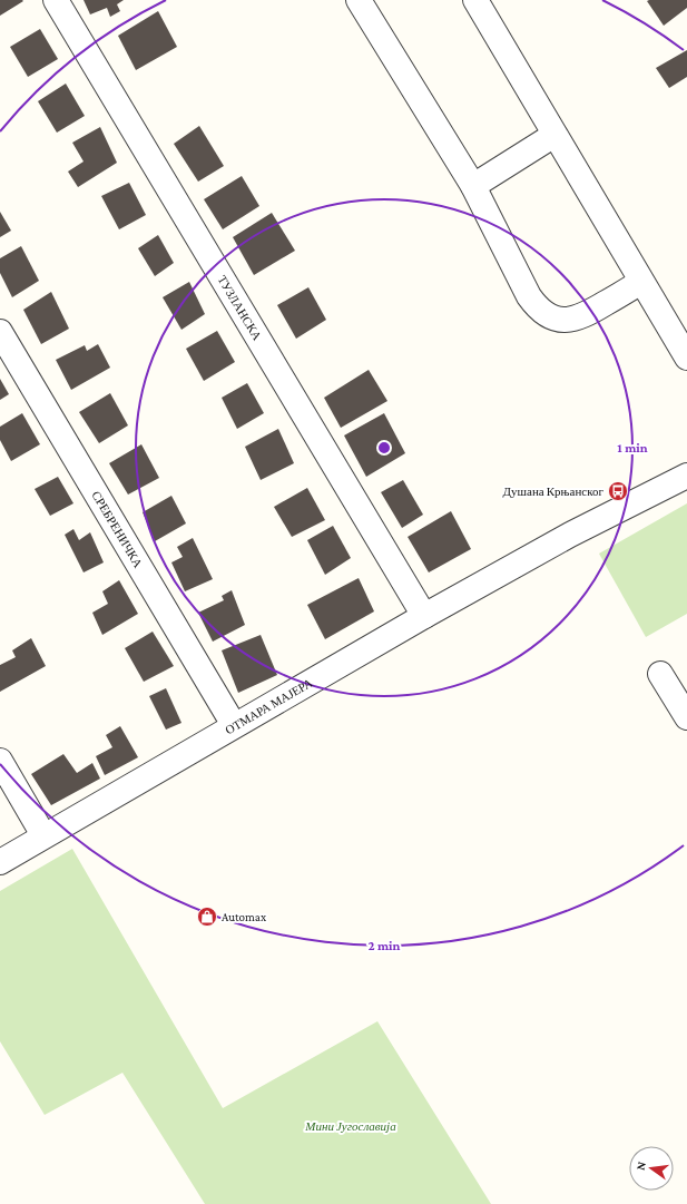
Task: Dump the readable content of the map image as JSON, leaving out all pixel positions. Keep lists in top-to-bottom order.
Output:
{
  "streets": {
    "street": ["ТУЗЛАНСКА", "СРЕБРЕНИЧКА", "ОТМАРА МАЈЕРА"]
  },
  "crossings": [
    ["ТУЗЛАНСКА", "ОТМАРА МАЈЕРА"],
    ["СРЕБРЕНИЧКА", "ОТМАРА МАЈЕРА"]
  ],
  "parks": ["Мини Југославија"],
  "places": {
    "bus stop": ["Душана Крњанског"],
    "shop": ["Automax"]
  },
  "north": "left",
  "rings": ["1 min", "2 min"]
}
